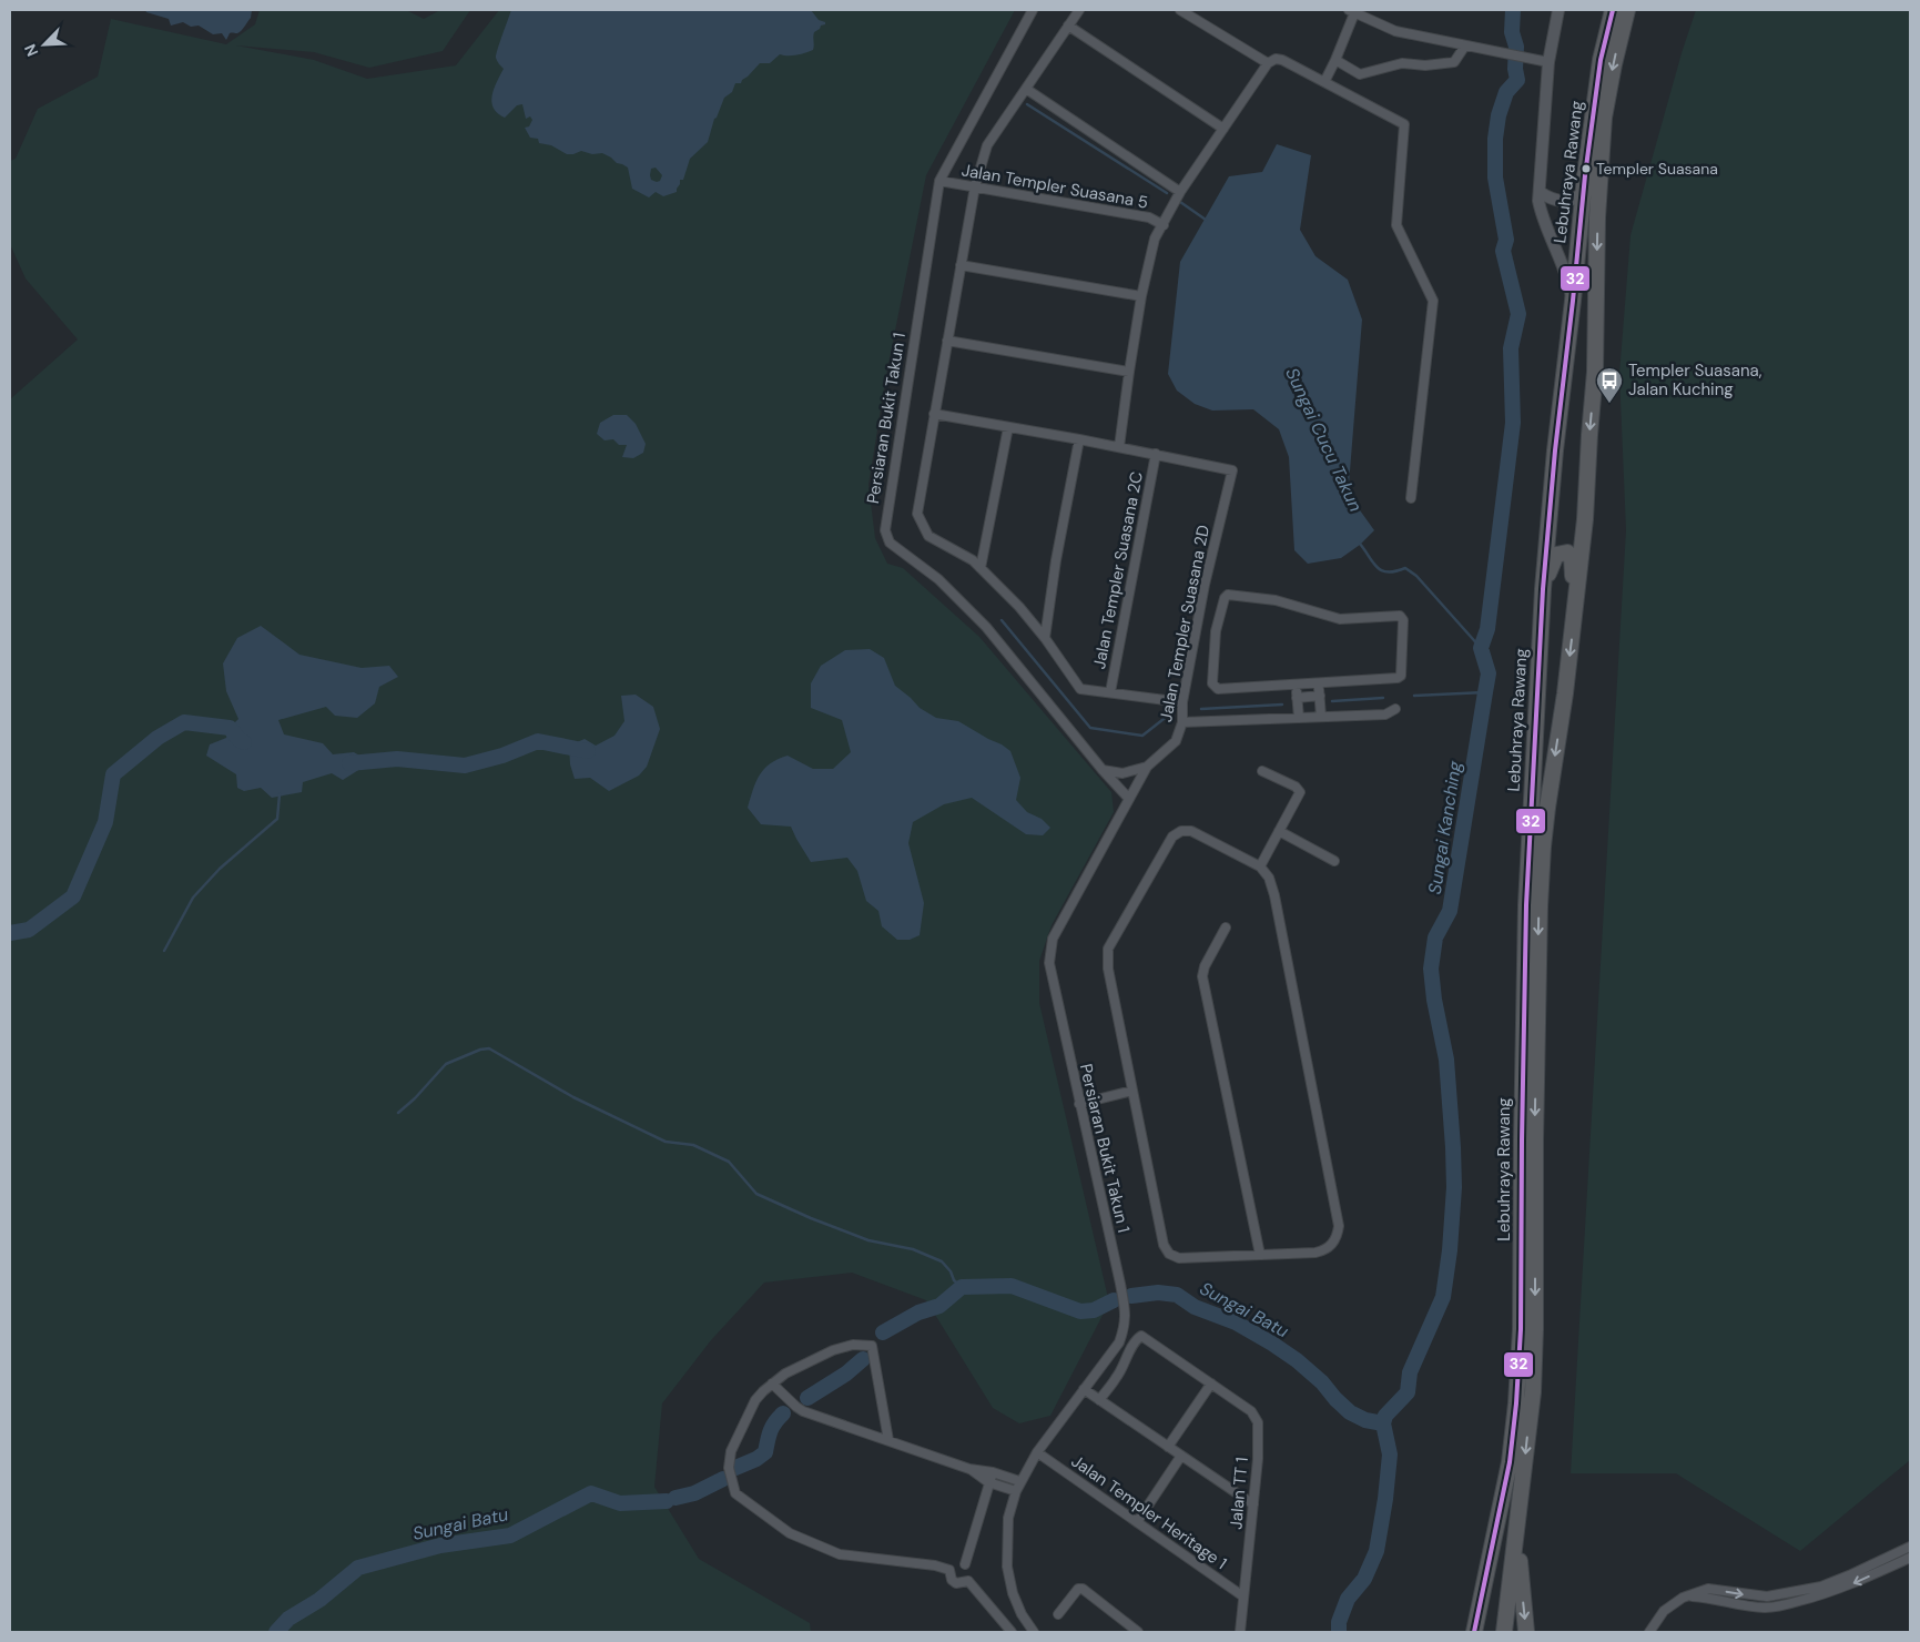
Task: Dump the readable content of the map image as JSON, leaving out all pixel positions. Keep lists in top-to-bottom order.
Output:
{
  "streets": {
    "highway": ["Lebuhraya Rawang"],
    "street": [
      "Jalan Templer Suasana 5",
      "Persiaran Bukit Takun 1",
      "Jalan Templer Suasana 2C",
      "Jalan Templer Suasana 2D",
      "Jalan TT 1",
      "Jalan Templer Heritage 1"
    ]
  },
  "crossings": [
    ["Jalan Templer Suasana 5", "Persiaran Bukit Takun 1"],
    ["Persiaran Bukit Takun 1", "Jalan Templer Suasana 2D"],
    ["Persiaran Bukit Takun 1", "Jalan Templer Heritage 1"],
    ["Jalan Templer Suasana 2C", "Jalan Templer Suasana 2D"],
    ["Jalan TT 1", "Jalan Templer Heritage 1"]
  ],
  "water": ["Sungai Cucu Takun", "Sungai Kanching", "Sungai Batu"],
  "places": {
    "other": ["Templer Suasana"],
    "bus stop": ["Templer Suasana, Jalan Kuching"]
  },
  "lines": ["transit line 32"],
  "north": "bottom left"
}
